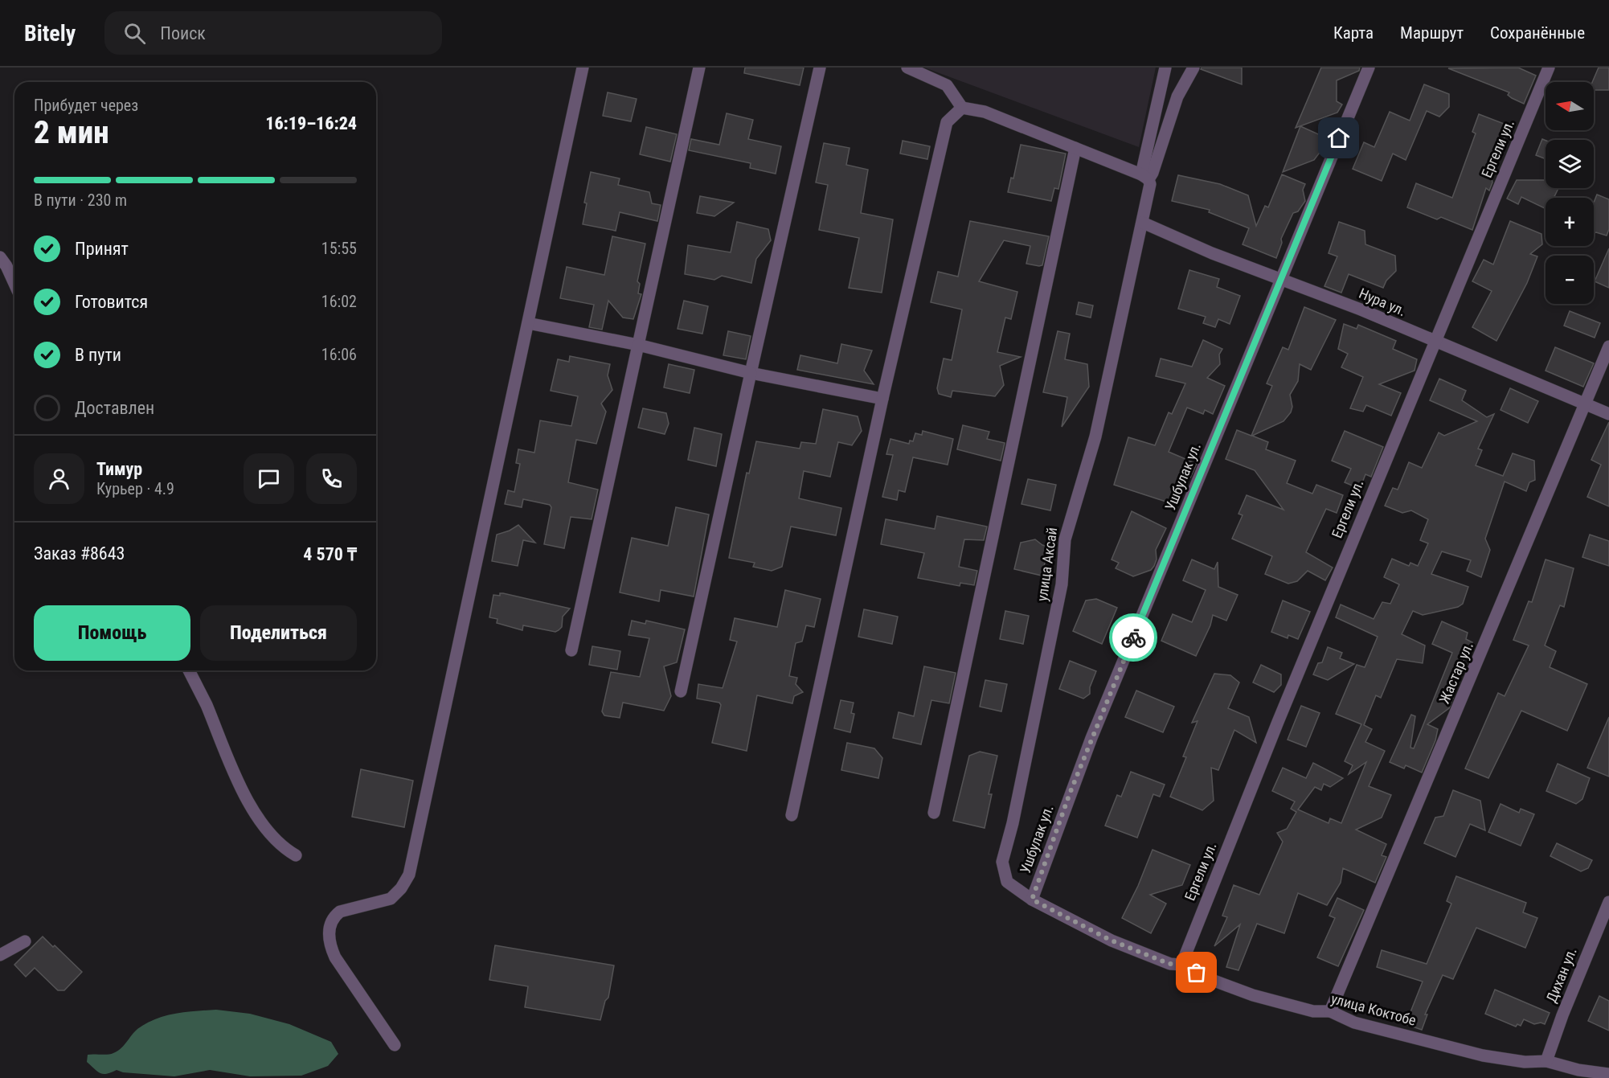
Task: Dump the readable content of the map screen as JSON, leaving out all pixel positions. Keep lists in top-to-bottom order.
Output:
{
  "streets": {
    "street": [
      "Ергели ул.",
      "Нура ул.",
      "Ушбулак ул.",
      "улица Аксай",
      "Жастар ул.",
      "Дихан ул.",
      "улица Коктобе"
    ]
  },
  "crossings": [
    ["Ергели ул.", "Нура ул."],
    ["Ергели ул.", "улица Коктобе"],
    ["Нура ул.", "Ушбулак ул."],
    ["Нура ул.", "улица Аксай"],
    ["Нура ул.", "Жастар ул."],
    ["Ушбулак ул.", "улица Аксай"],
    ["Ушбулак ул.", "улица Коктобе"],
    ["улица Аксай", "улица Коктобе"],
    ["Жастар ул.", "улица Коктобе"],
    ["Дихан ул.", "улица Коктобе"]
  ],
  "north": "left",
  "page": {
    "header": "Bitely",
    "search": "Поиск",
    "nav": ["Карта", "Маршрут", "Сохранённые"],
    "map_buttons": ["+", "−"],
    "heading": ["2 мин", "Прибудет через", "16:19–16:24"],
    "panel": [
      "Тимур",
      "Курьер · 4.9",
      "Заказ #8643",
      "4 570 ₸"
    ],
    "bar": "В пути · 230 m",
    "list": [
      ["Принят", "15:55"],
      ["Готовится", "16:02"],
      ["В пути", "16:06"],
      "Доставлен"
    ],
    "buttons": ["Помощь", "Поделиться"]
  }
}
